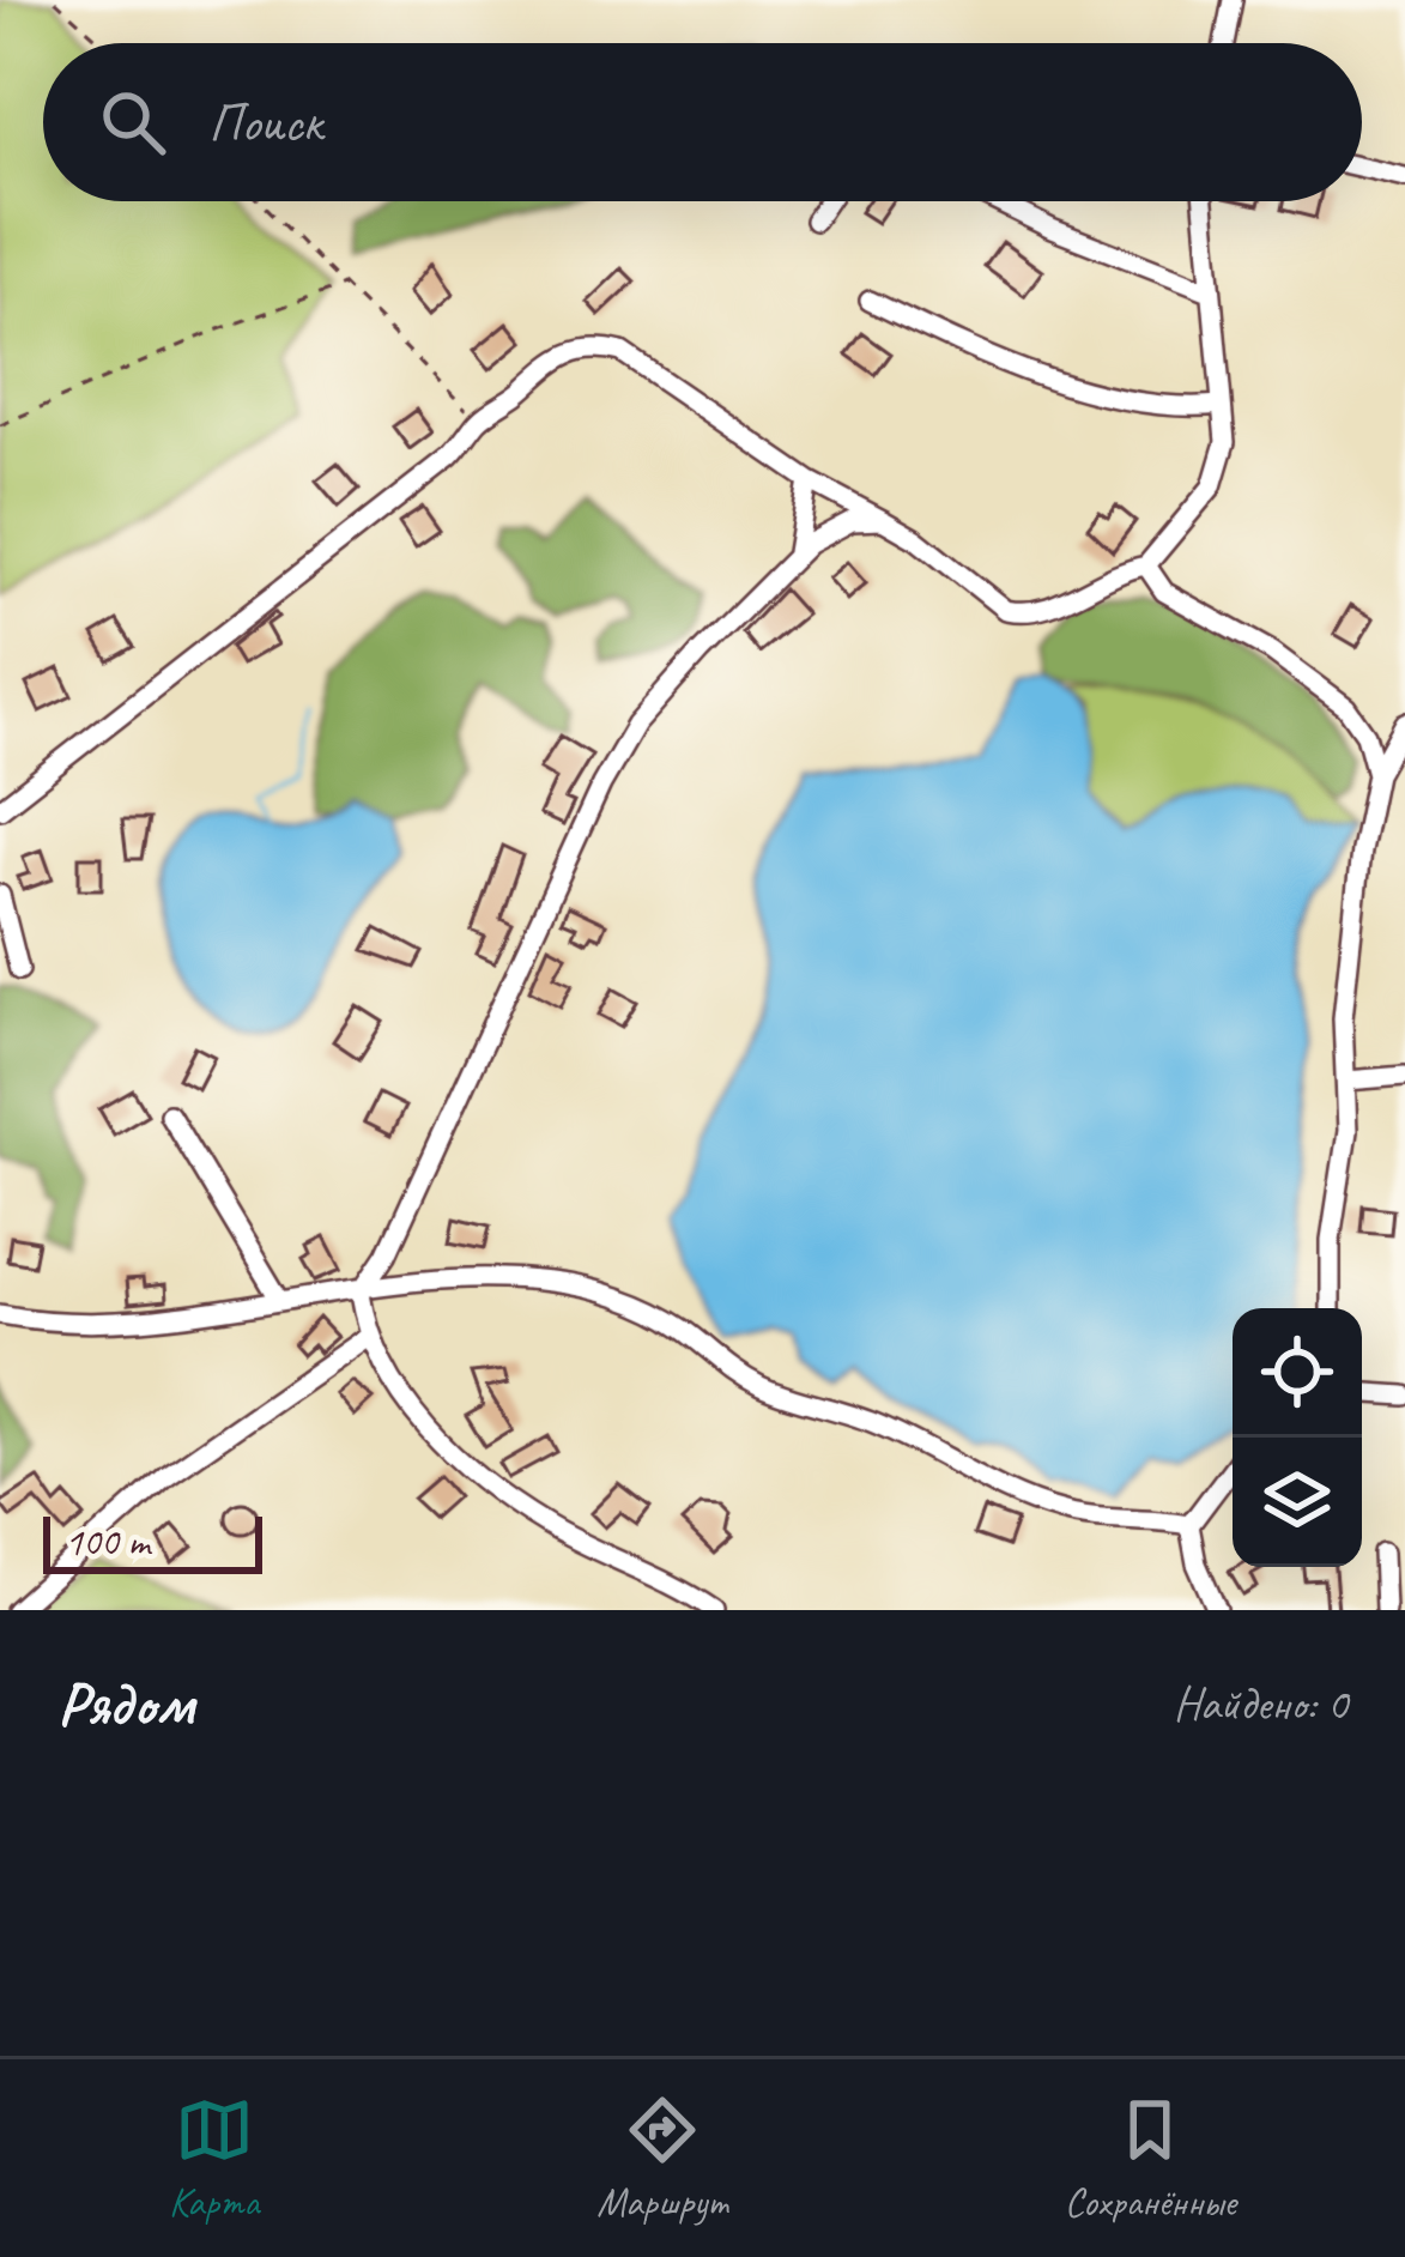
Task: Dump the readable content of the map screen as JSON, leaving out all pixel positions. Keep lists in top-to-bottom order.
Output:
{
  "scale_bar": "100 m",
  "page": {
    "search": "Поиск",
    "scale": "100 m",
    "heading": ["Рядом", "Найдено: 0"],
    "nav": ["Карта", "Маршрут", "Сохранённые"]
  }
}
